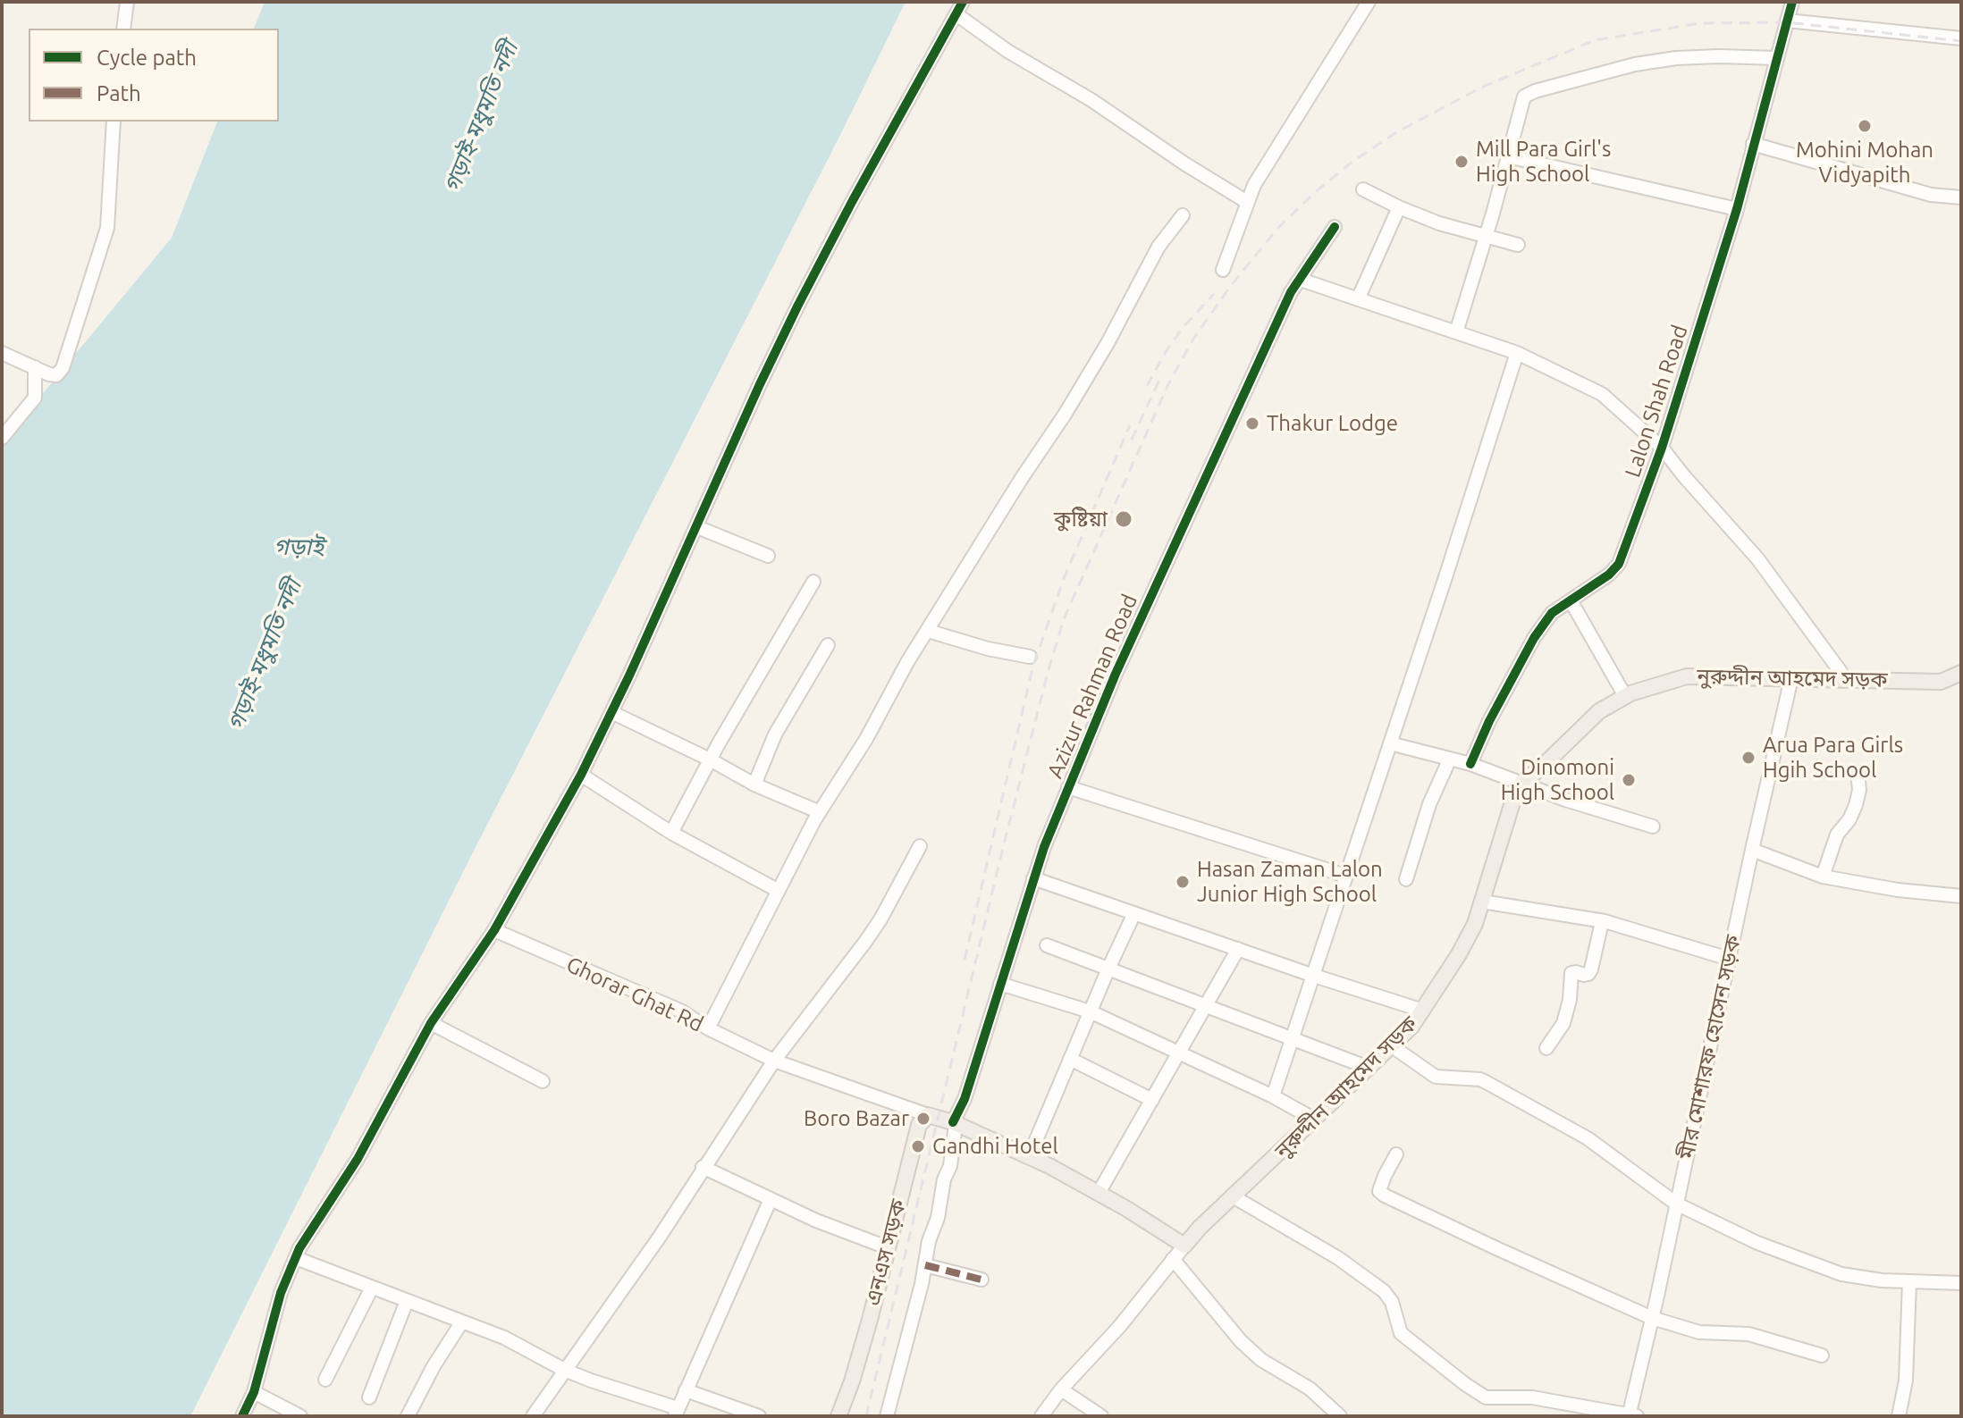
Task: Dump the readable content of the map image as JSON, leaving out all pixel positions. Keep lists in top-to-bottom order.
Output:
{
  "streets": {
    "main road": ["নুরুদ্দীন আহমেদ সড়ক", "এনএস সড়ক"],
    "street": [
      "Lalon Shah Road",
      "Azizur Rahman Road",
      "Ghorar Ghat Rd",
      "মীর মোশারফ হোসেন সড়ক"
    ]
  },
  "crossings": [
    ["নুরুদ্দীন আহমেদ সড়ক", "মীর মোশারফ হোসেন সড়ক"],
    ["Ghorar Ghat Rd", "এনএস সড়ক"]
  ],
  "water": ["গড়াই-মধুমতি নদী", "গড়াই"],
  "places": [
    "Mohini Mohan Vidyapith",
    "Mill Para Girl's High School",
    "Thakur Lodge",
    "কুষ্টিয়া",
    "Arua Para Girls Hgih School",
    "Dinomoni High School",
    "Hasan Zaman Lalon Junior High School",
    "Boro Bazar",
    "Gandhi Hotel"
  ],
  "legend": ["Cycle path", "Path"]
}
